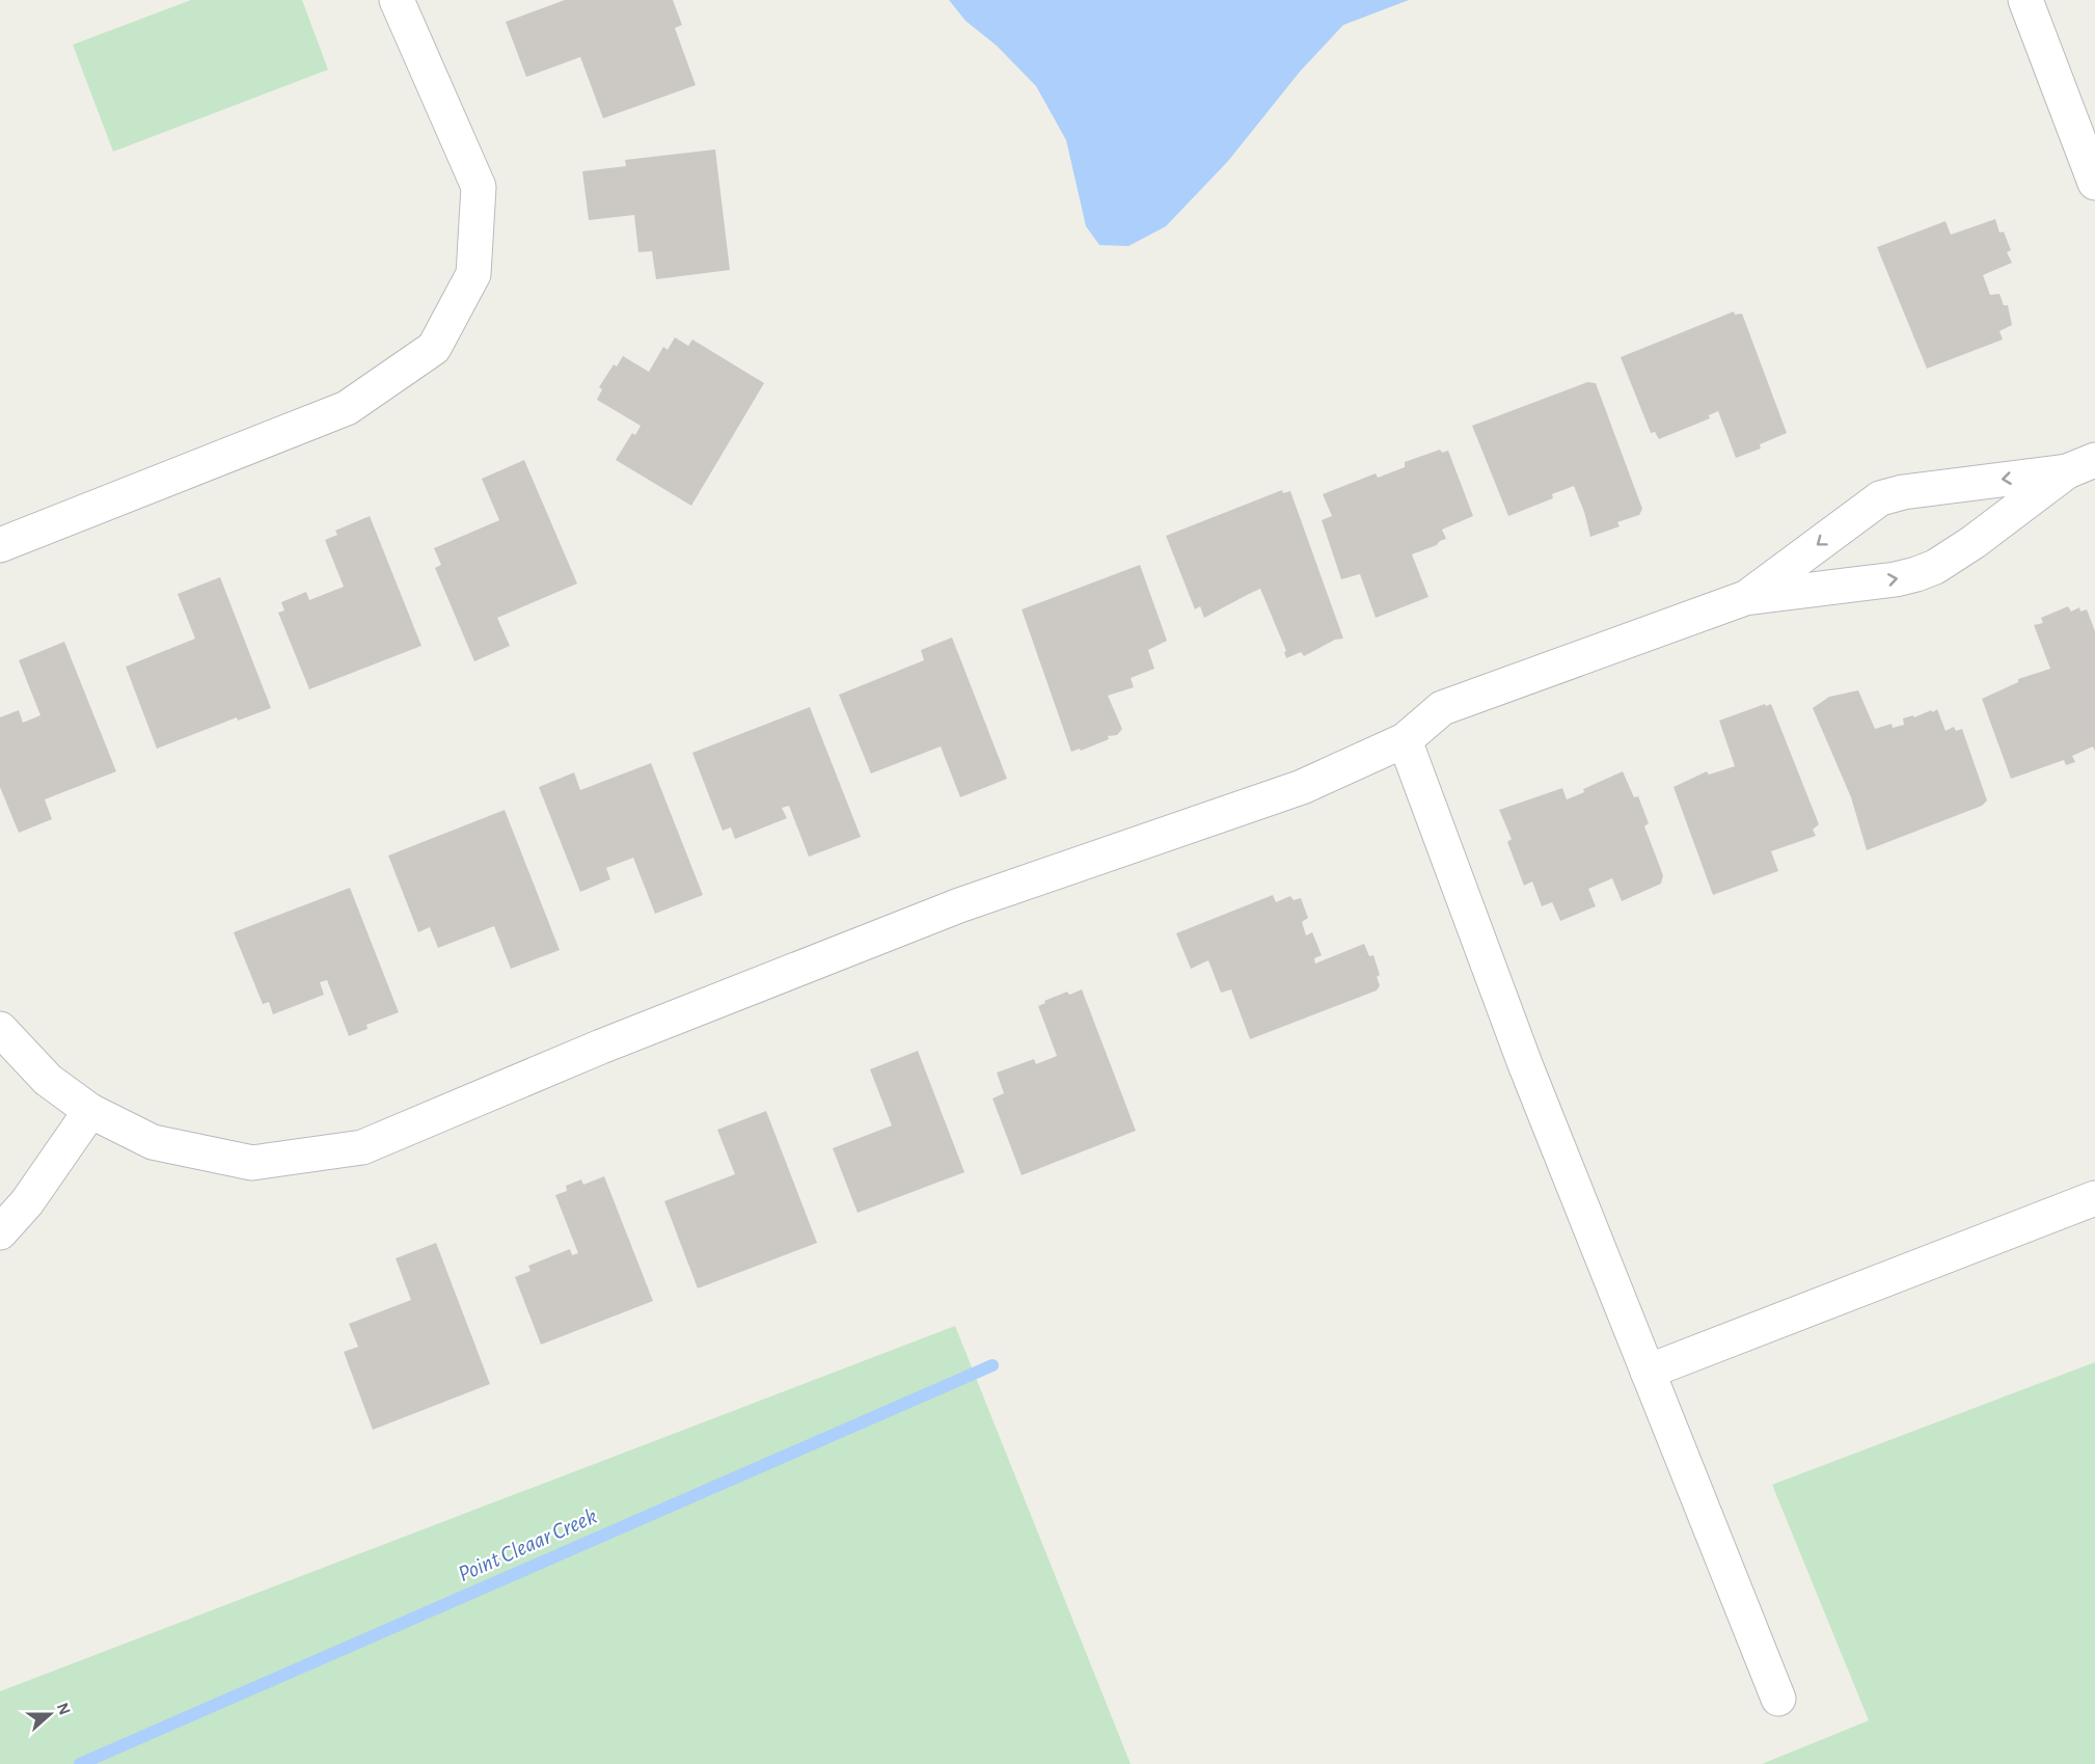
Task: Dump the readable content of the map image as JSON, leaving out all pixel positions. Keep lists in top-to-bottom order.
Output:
{
  "water": ["Point Cleaar Creek"],
  "north": "right"
}
